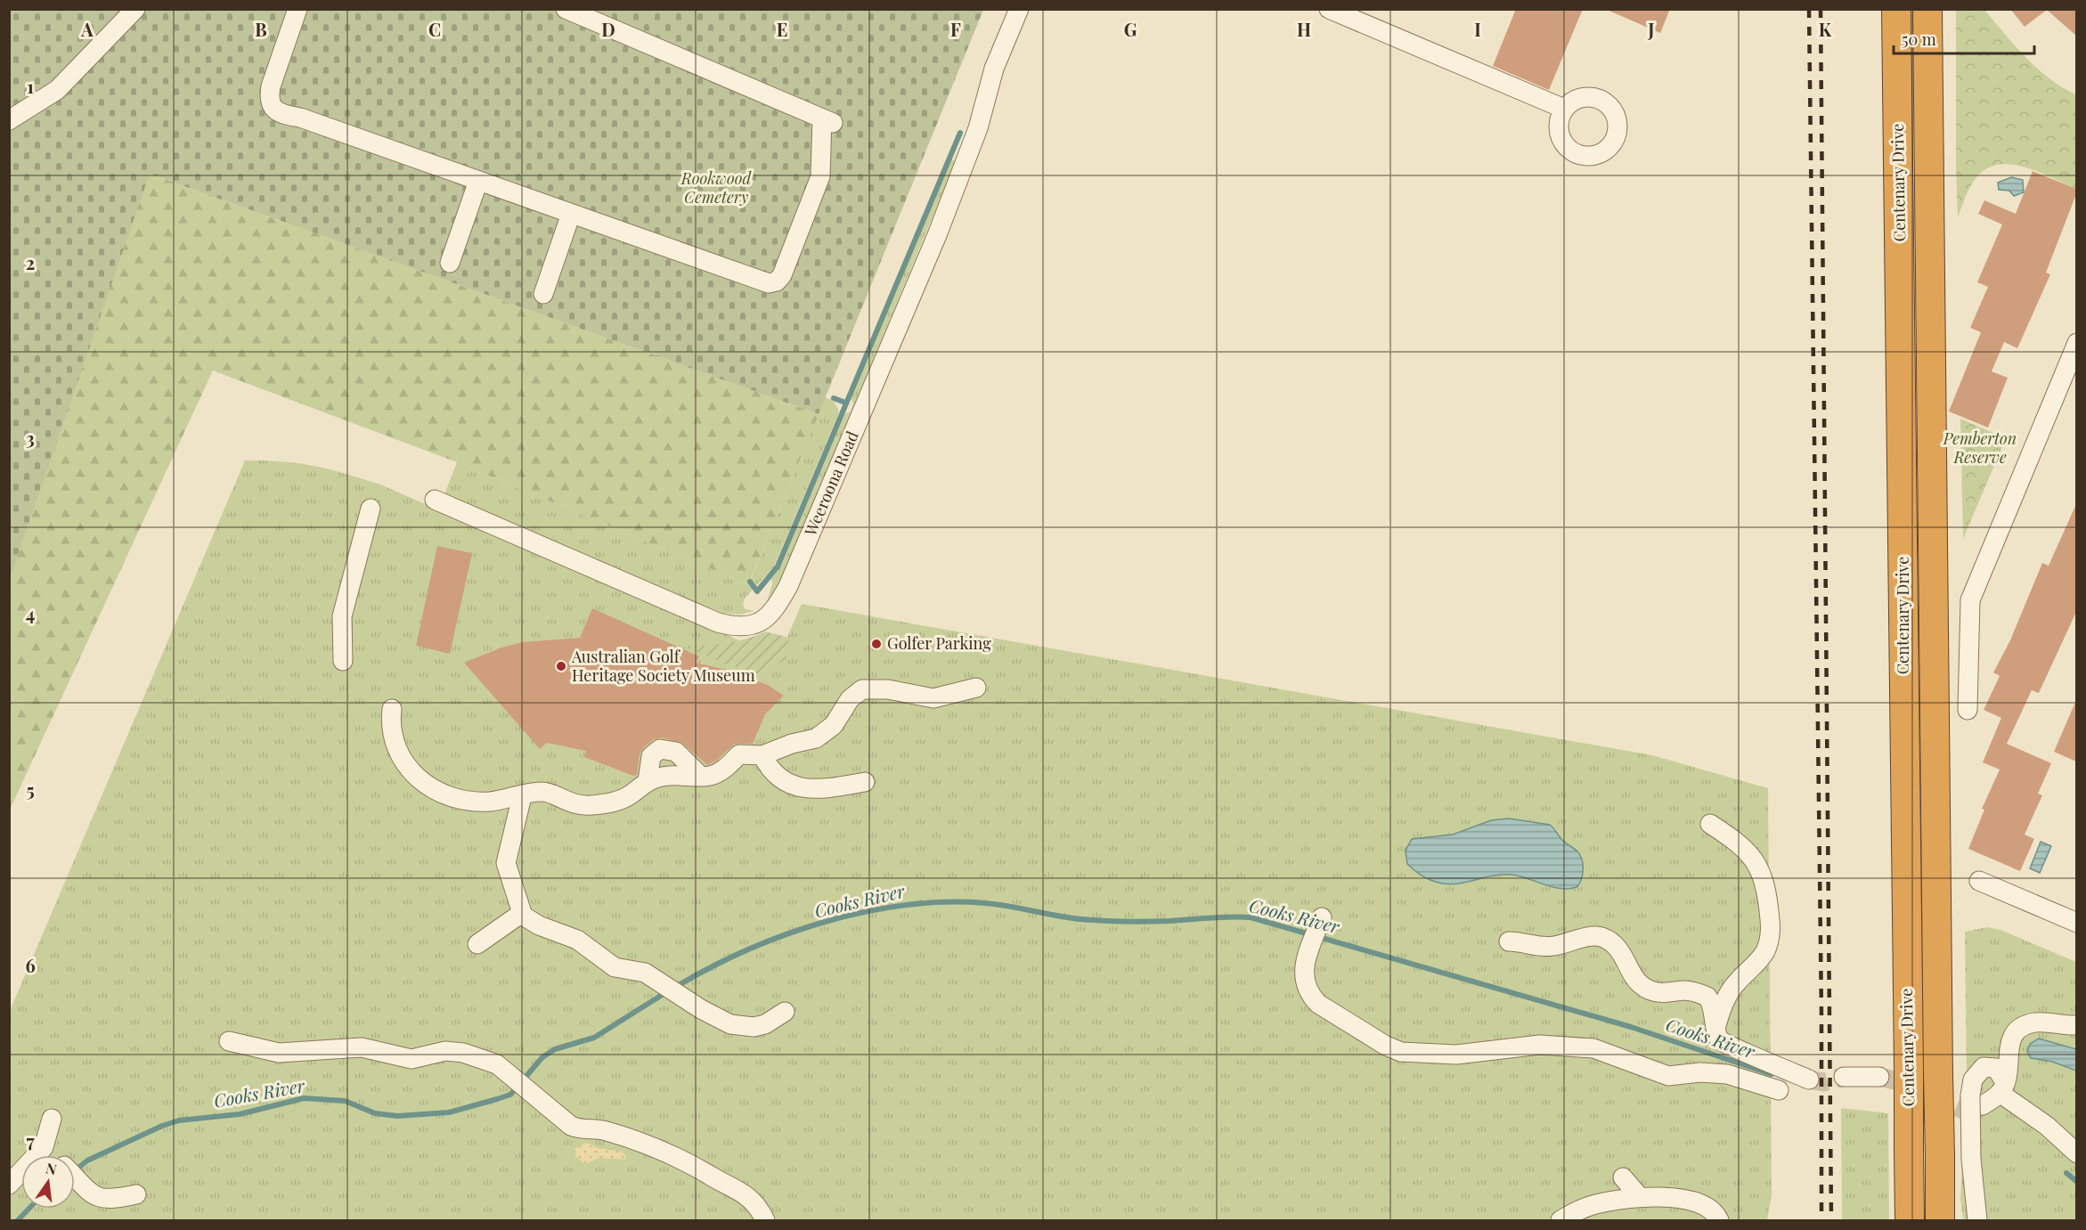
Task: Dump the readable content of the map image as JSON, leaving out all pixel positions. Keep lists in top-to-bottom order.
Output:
{
  "streets": {
    "highway": ["Centenary Drive"],
    "street": ["Weeroona Road"]
  },
  "water": ["Cooks River"],
  "parks": ["Rookwood Cemetery", "Pemberton Reserve"],
  "places": ["Golfer Parking", "Australian Golf Heritage Society Museum"],
  "scale_bar": "50 m",
  "north": "top",
  "grid": {
    "columns": [
      "A",
      "B",
      "C",
      "D",
      "E",
      "F",
      "G",
      "H",
      "I",
      "J",
      "K"
    ],
    "rows": [
      "1",
      "2",
      "3",
      "4",
      "5",
      "6",
      "7"
    ]
  }
}
